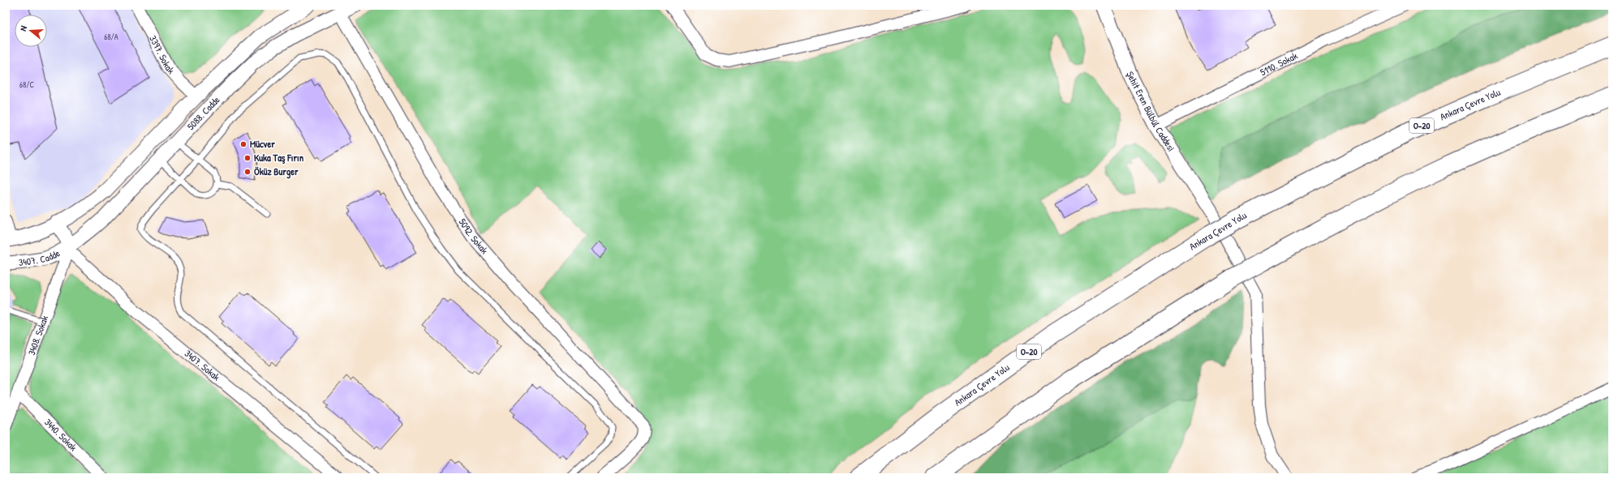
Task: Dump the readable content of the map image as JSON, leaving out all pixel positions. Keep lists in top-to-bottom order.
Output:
{
  "streets": {
    "highway": ["Ankara Çevre Yolu", "O-20"],
    "street": [
      "3397. Sokak",
      "5110. Sokak",
      "Şehit Eren Bülbül Caddesi",
      "5088. Cadde",
      "5092. Sokak",
      "3407. Cadde",
      "3408. Sokak",
      "3407. Sokak",
      "3440. Sokak"
    ]
  },
  "crossings": [
    ["3397. Sokak", "5088. Cadde"],
    ["5110. Sokak", "Şehit Eren Bülbül Caddesi"],
    ["5088. Cadde", "5092. Sokak"],
    ["5088. Cadde", "3407. Cadde"],
    ["5088. Cadde", "3408. Sokak"],
    ["5088. Cadde", "3407. Sokak"],
    ["3407. Cadde", "3408. Sokak"],
    ["3407. Cadde", "3407. Sokak"],
    ["3408. Sokak", "3407. Sokak"],
    ["3408. Sokak", "3440. Sokak"]
  ],
  "places": ["Mücver", "Kuka Taş Fırın", "Öküz Burger"],
  "house_numbers": ["68/A", "68/C"],
  "north": "left"
}
